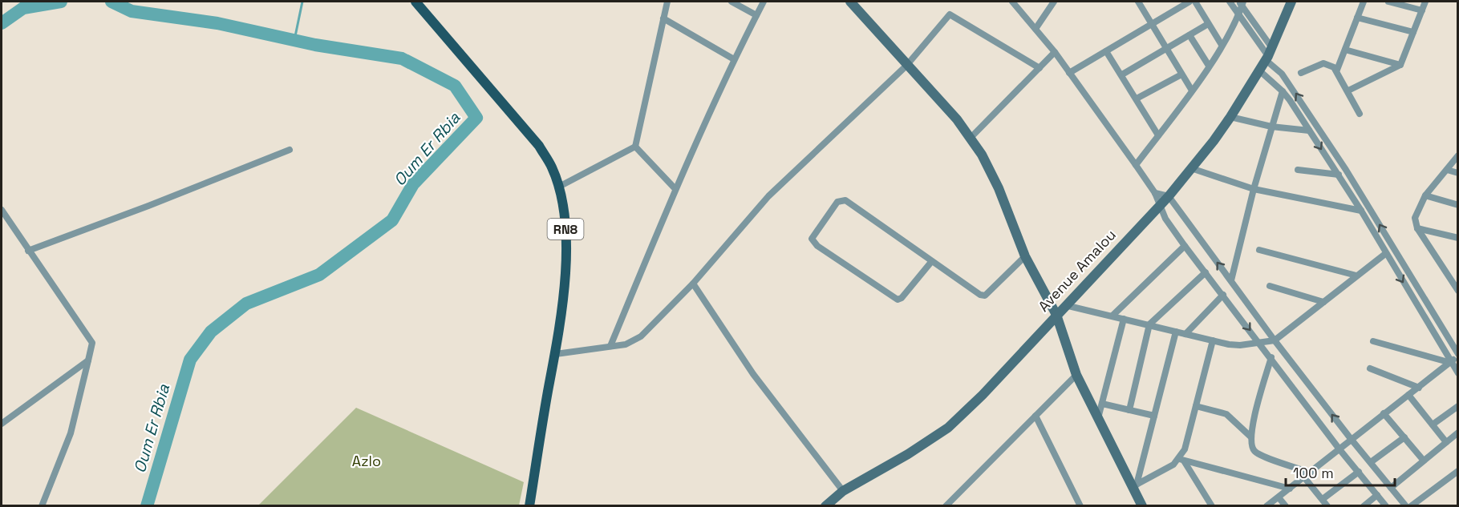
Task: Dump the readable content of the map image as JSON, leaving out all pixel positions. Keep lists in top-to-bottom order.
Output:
{
  "streets": {
    "main road": ["RN8", "Avenue Amalou"]
  },
  "water": ["Oum Er Rbia"],
  "parks": ["Azlo"],
  "scale_bar": "100 m"
}
